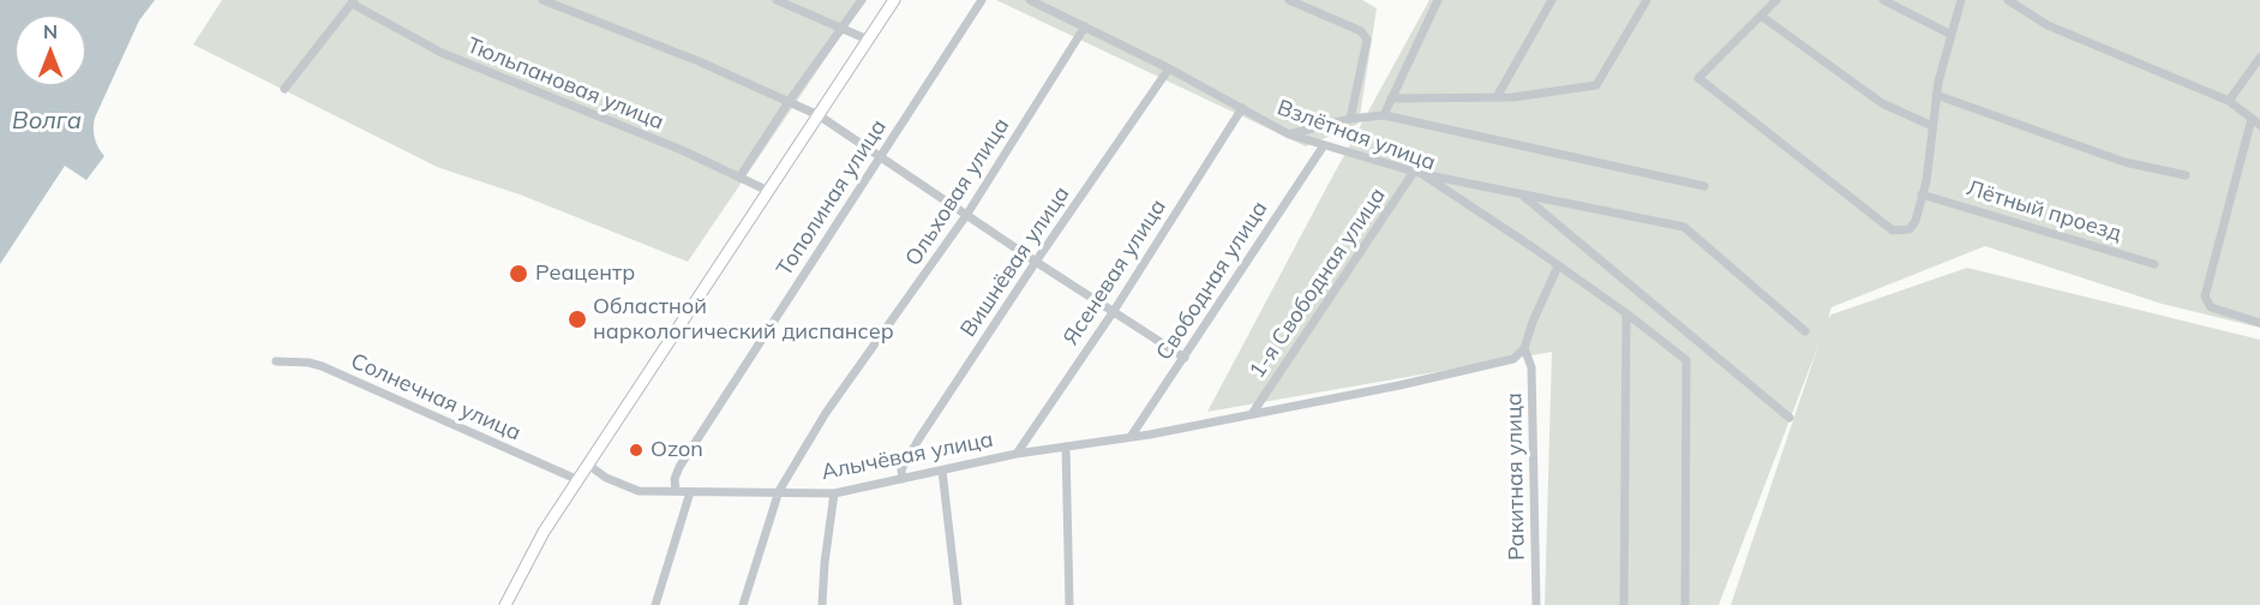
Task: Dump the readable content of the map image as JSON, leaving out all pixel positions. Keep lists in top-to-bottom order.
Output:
{
  "streets": {
    "street": [
      "Тюльпановая улица",
      "Взлётная улица",
      "Ольховая улица",
      "Тополиная улица",
      "Лётный проезд",
      "Вишнёвая улица",
      "Ясеневая улица",
      "Свободная улица",
      "1-я Свободная улица",
      "Солнечная улица",
      "Алычёвая улица",
      "Ракитная улица"
    ]
  },
  "crossings": [
    ["Взлётная улица", "Ольховая улица"],
    ["Взлётная улица", "Вишнёвая улица"],
    ["Взлётная улица", "Ясеневая улица"],
    ["Взлётная улица", "Свободная улица"],
    ["Взлётная улица", "1-я Свободная улица"],
    ["Ольховая улица", "Алычёвая улица"],
    ["Тополиная улица", "Алычёвая улица"],
    ["Вишнёвая улица", "Алычёвая улица"],
    ["Ясеневая улица", "Алычёвая улица"],
    ["Свободная улица", "Алычёвая улица"],
    ["1-я Свободная улица", "Алычёвая улица"],
    ["Алычёвая улица", "Ракитная улица"]
  ],
  "water": ["Волга"],
  "places": ["Реацентр", "Областной наркологический диспансер", "Ozon"],
  "north": "top"
}
